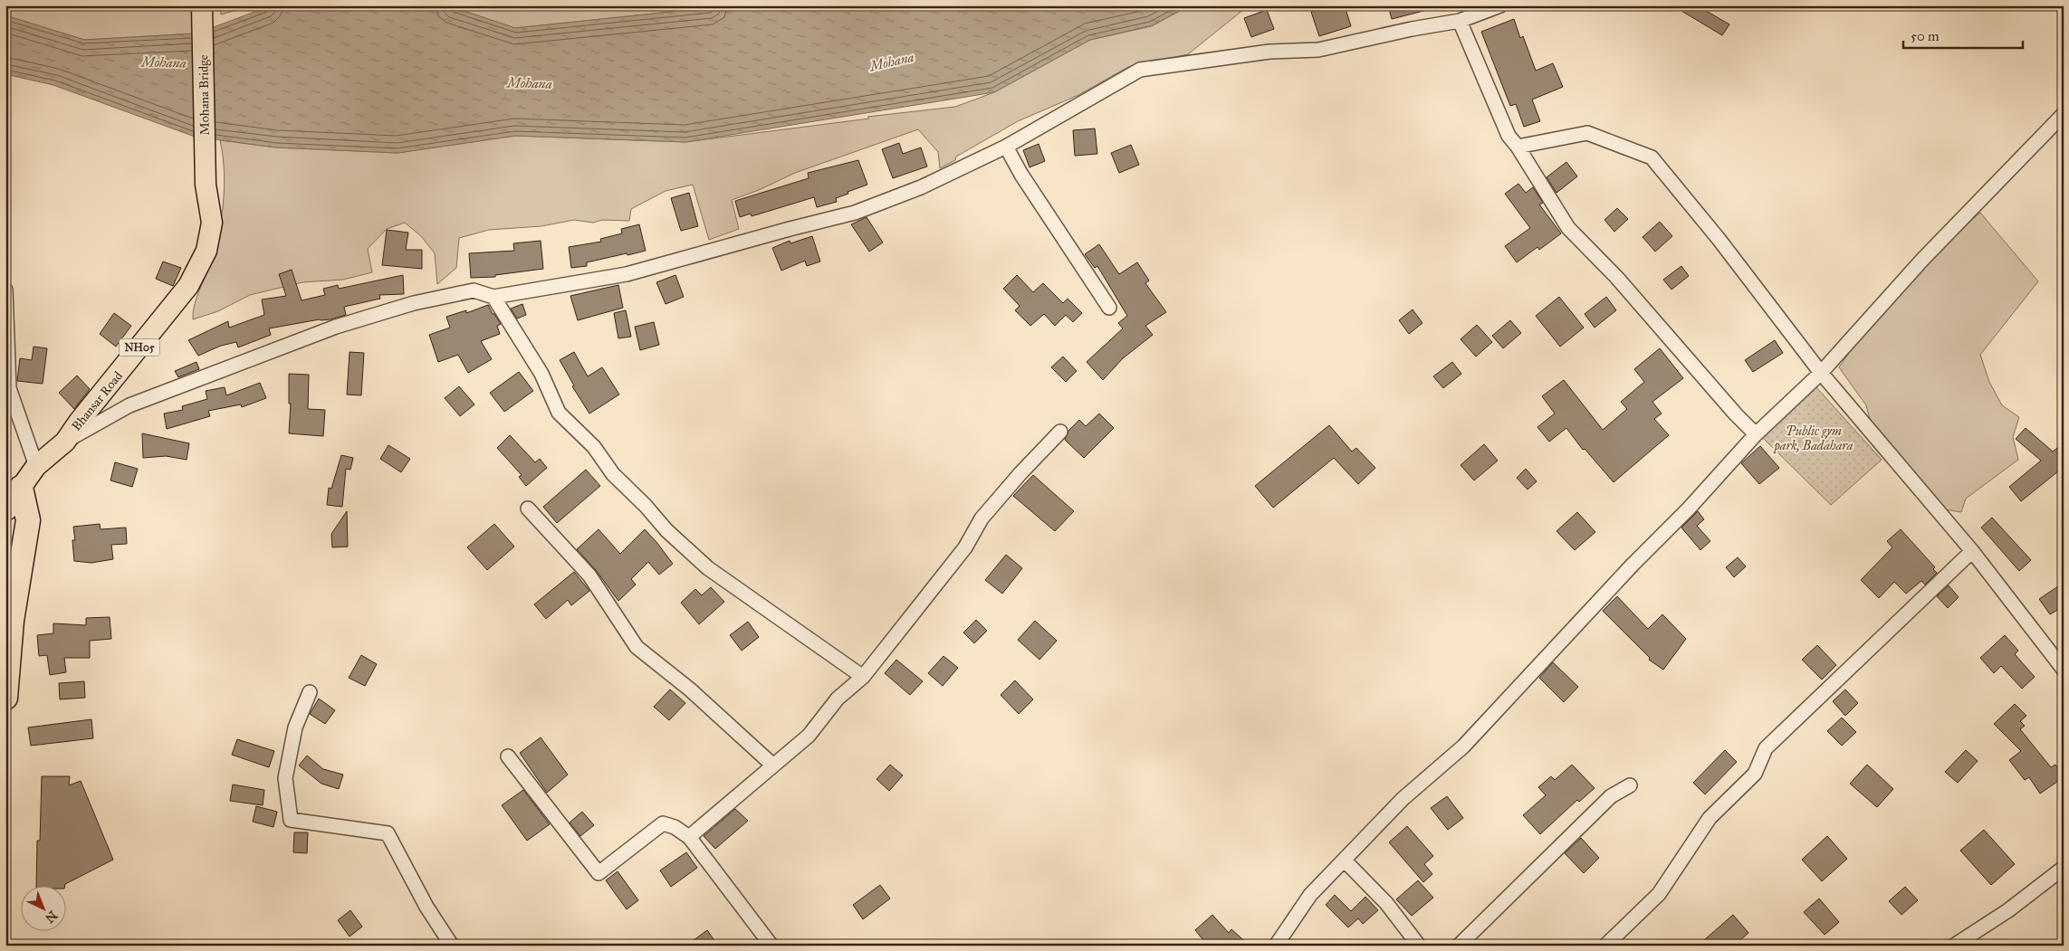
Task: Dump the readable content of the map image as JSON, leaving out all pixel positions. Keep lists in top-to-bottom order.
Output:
{
  "streets": {
    "highway": ["NH05"],
    "main road": ["Mohana Bridge", "Bhansar Road"]
  },
  "crossings": [
    ["Mohana Bridge", "Bhansar Road"],
    ["NH05", "Bhansar Road"]
  ],
  "water": ["Mohana"],
  "parks": ["Public gym park, Badahara"],
  "scale_bar": "50 m",
  "north": "bottom right"
}
